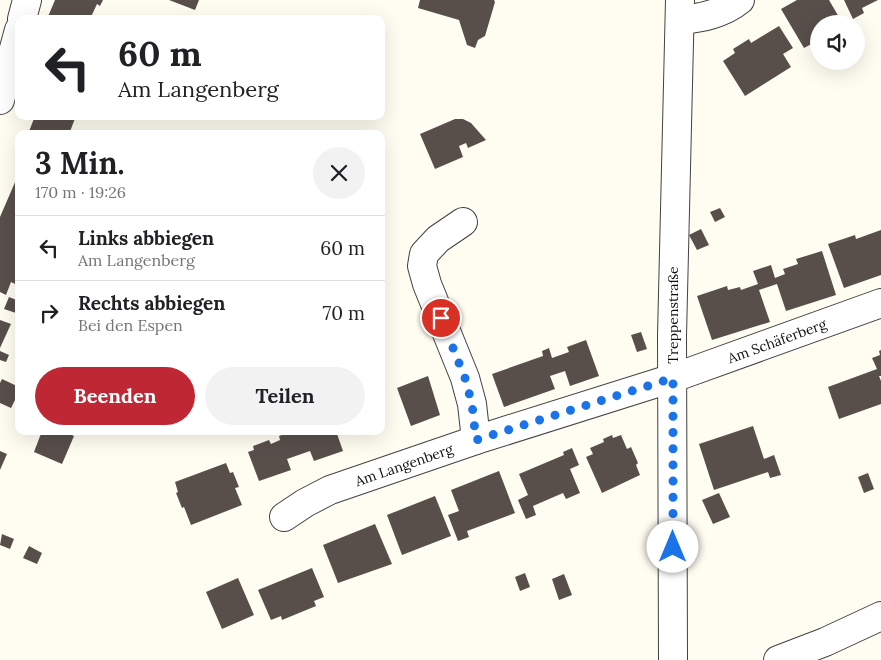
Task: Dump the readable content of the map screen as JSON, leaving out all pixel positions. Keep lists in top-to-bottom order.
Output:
{
  "streets": {
    "street": ["Treppenstraße", "Am Schäferberg", "Am Langenberg"]
  },
  "crossings": [
    ["Treppenstraße", "Am Schäferberg"],
    ["Treppenstraße", "Am Langenberg"],
    ["Am Schäferberg", "Am Langenberg"]
  ],
  "page": {
    "turn": ["60 m", "Am Langenberg"],
    "heading": ["3 Min.", "170 m · 19:26"],
    "list": [
      {
        "name": "Links abbiegen",
        "note": "Am Langenberg",
        "value": "60 m"
      },
      {
        "name": "Rechts abbiegen",
        "note": "Bei den Espen",
        "value": "70 m"
      }
    ],
    "buttons": ["Beenden", "Teilen"]
  }
}
